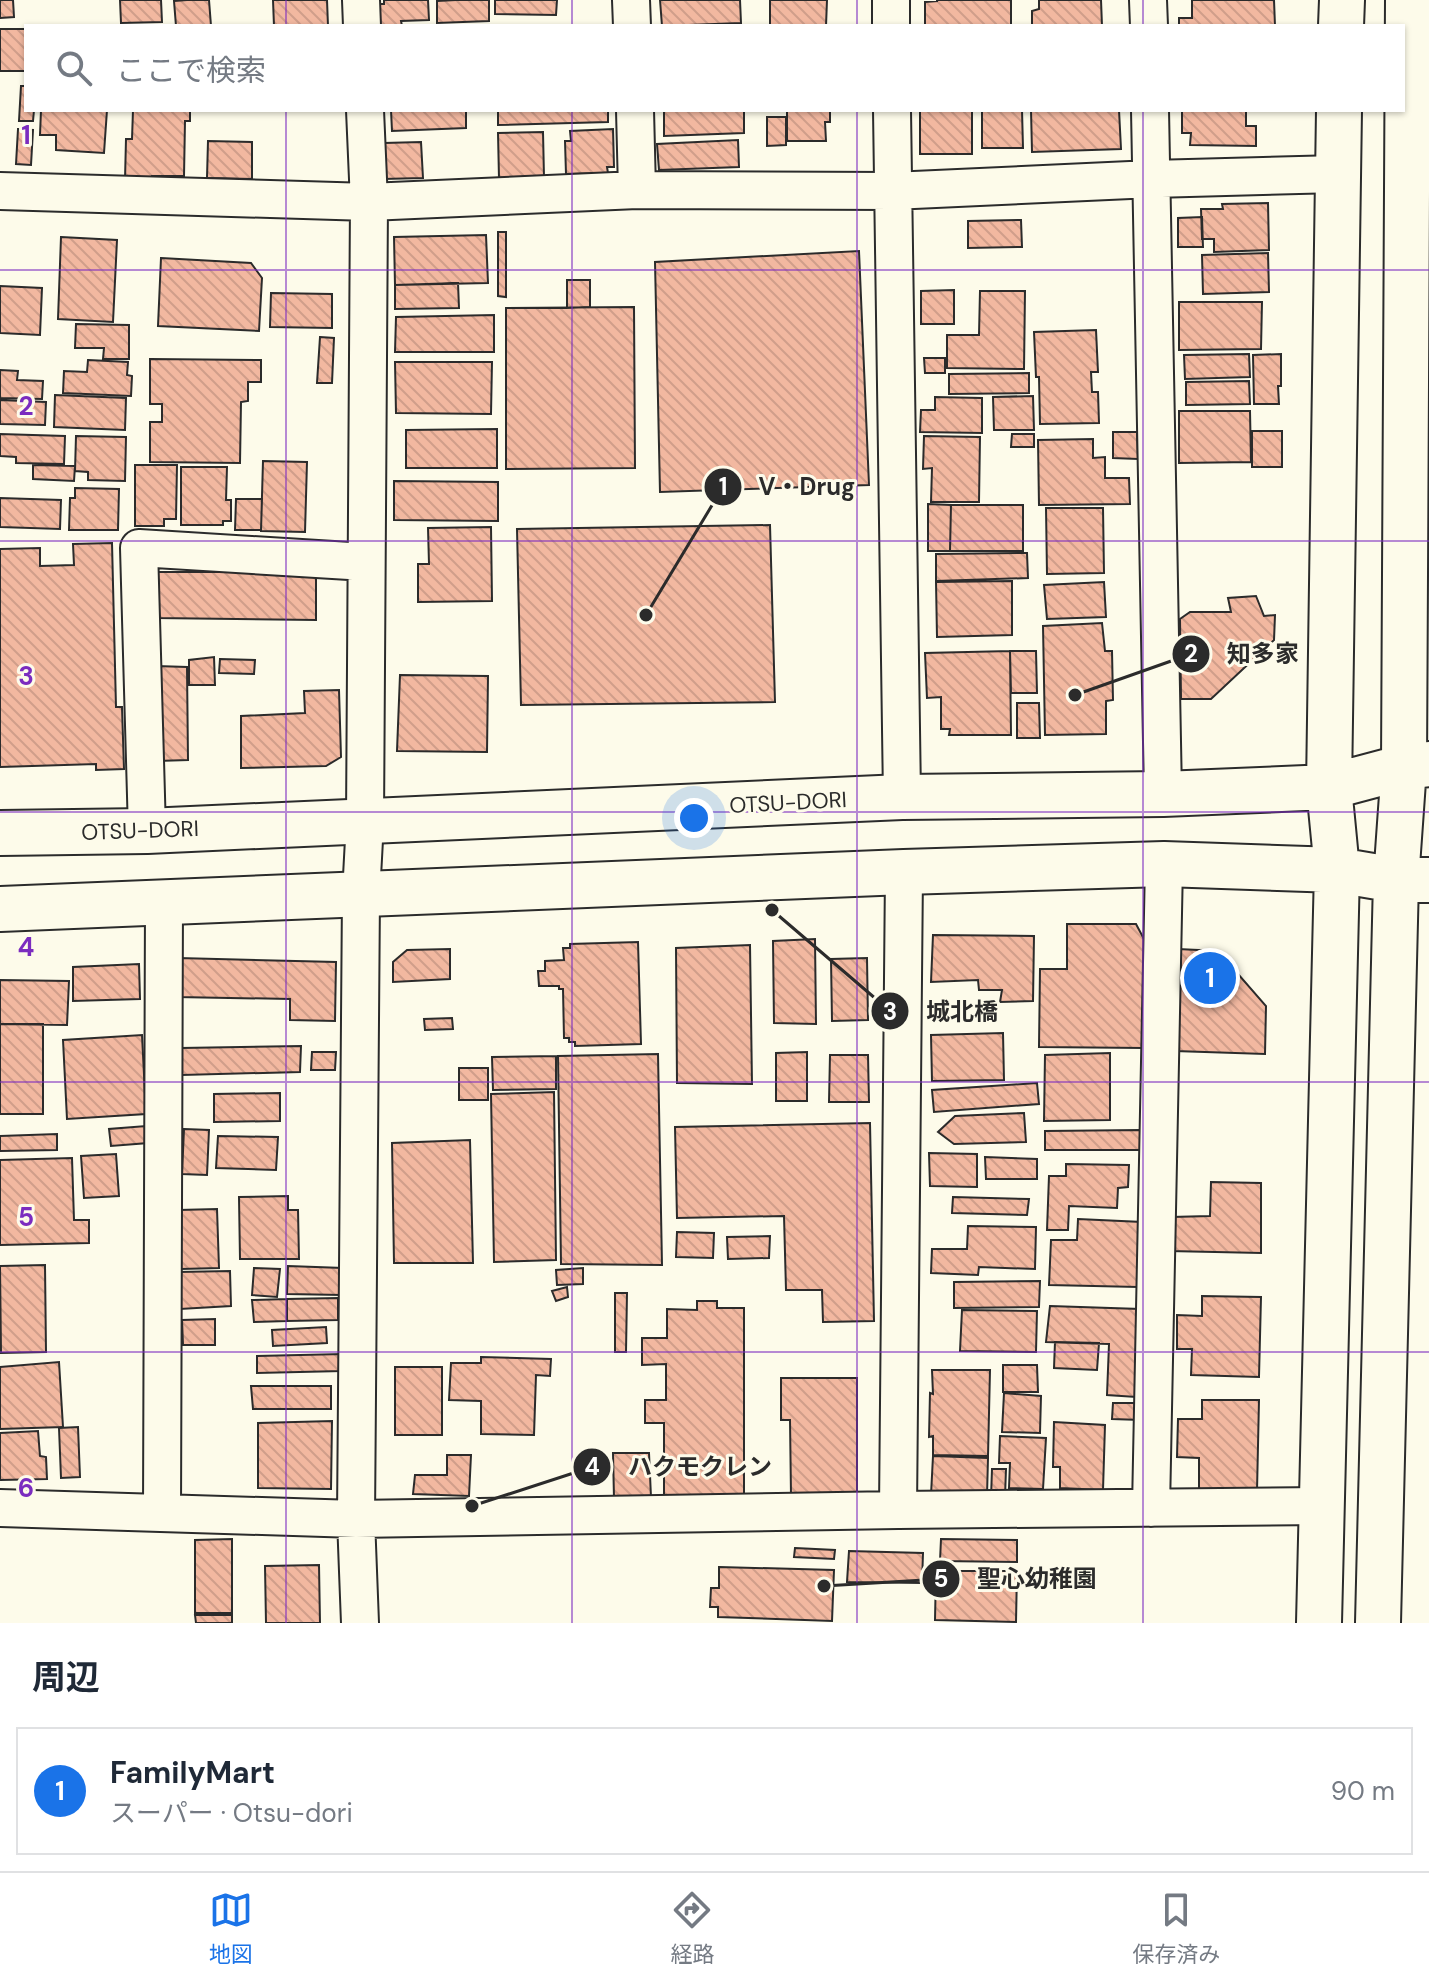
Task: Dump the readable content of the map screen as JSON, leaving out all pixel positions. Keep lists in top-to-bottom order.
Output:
{
  "streets": {
    "street": ["OTSU-DORI"]
  },
  "places": [
    "V・Drug",
    "知多家",
    "城北橋",
    "ハクモクレン",
    "聖心幼稚園"
  ],
  "page": {
    "search": "ここで検索",
    "pins": "1",
    "heading": "周辺",
    "list": [
      {
        "mark": "1",
        "name": "FamilyMart",
        "note": "スーパー · Otsu-dori",
        "value": "90 m"
      }
    ],
    "nav": ["地図", "経路", "保存済み"]
  },
  "grid": {
    "rows": [
      "1",
      "2",
      "3",
      "4",
      "5",
      "6"
    ]
  }
}
